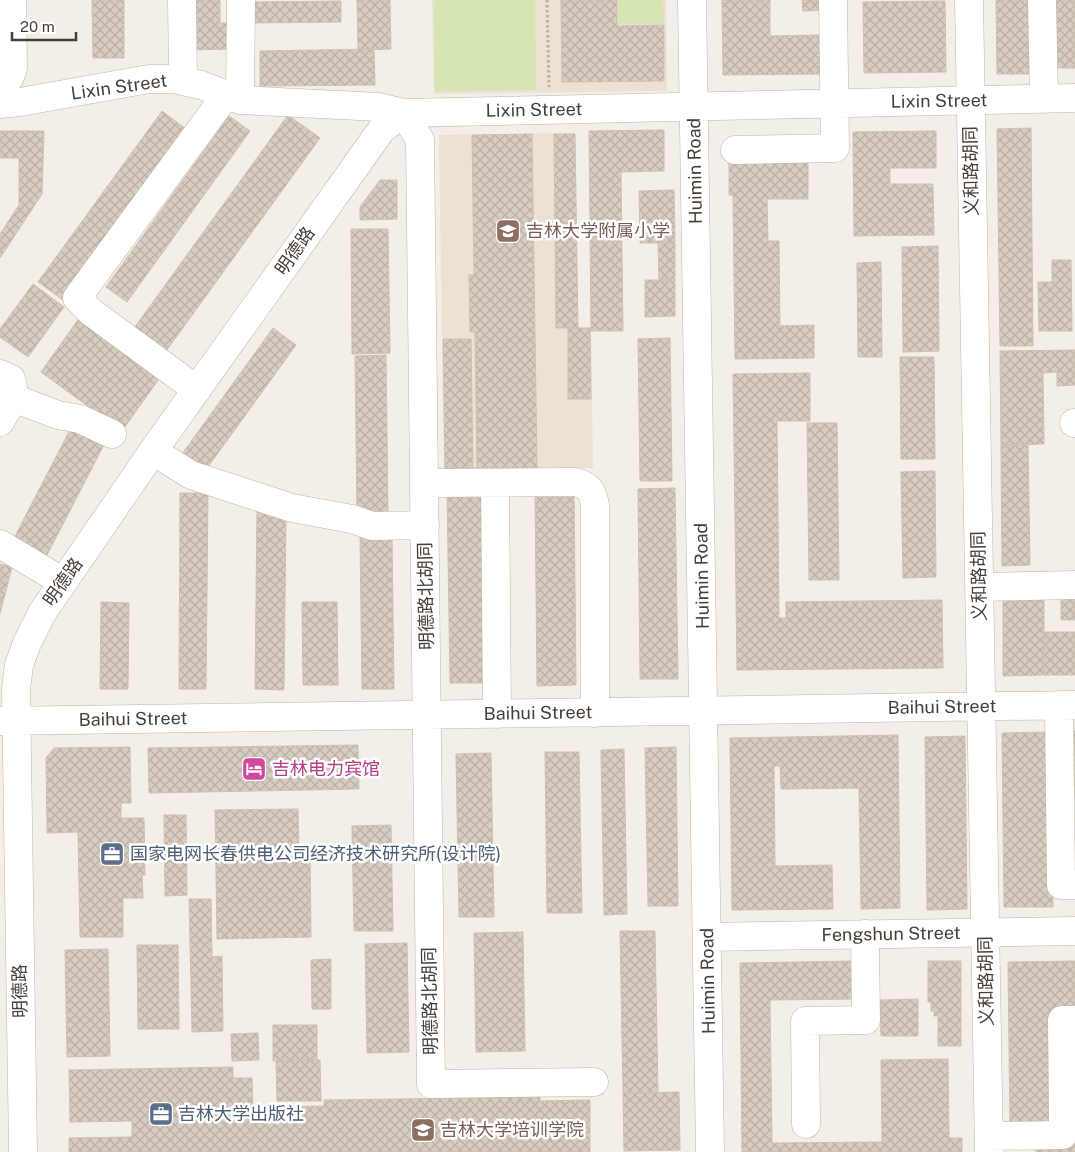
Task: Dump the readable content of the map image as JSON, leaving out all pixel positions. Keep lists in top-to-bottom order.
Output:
{
  "streets": {
    "street": [
      "Lixin Street",
      "Huimin Road",
      "义和路胡同",
      "明德路",
      "明德路北胡同",
      "Baihui Street",
      "Fengshun Street"
    ]
  },
  "crossings": [
    ["Lixin Street", "Huimin Road"],
    ["Lixin Street", "义和路胡同"],
    ["Lixin Street", "明德路"],
    ["Lixin Street", "明德路北胡同"],
    ["Huimin Road", "Baihui Street"],
    ["Huimin Road", "Fengshun Street"],
    ["义和路胡同", "Baihui Street"],
    ["义和路胡同", "Fengshun Street"],
    ["明德路", "明德路北胡同"],
    ["明德路", "Baihui Street"],
    ["明德路北胡同", "Baihui Street"]
  ],
  "places": {
    "school or university": ["吉林大学附属小学", "吉林大学培训学院"],
    "hotel": ["吉林电力宾馆"],
    "office": ["国家电网长春供电公司经济技术研究所(设计院)", "吉林大学出版社"]
  },
  "scale_bar": "20 m"
}
